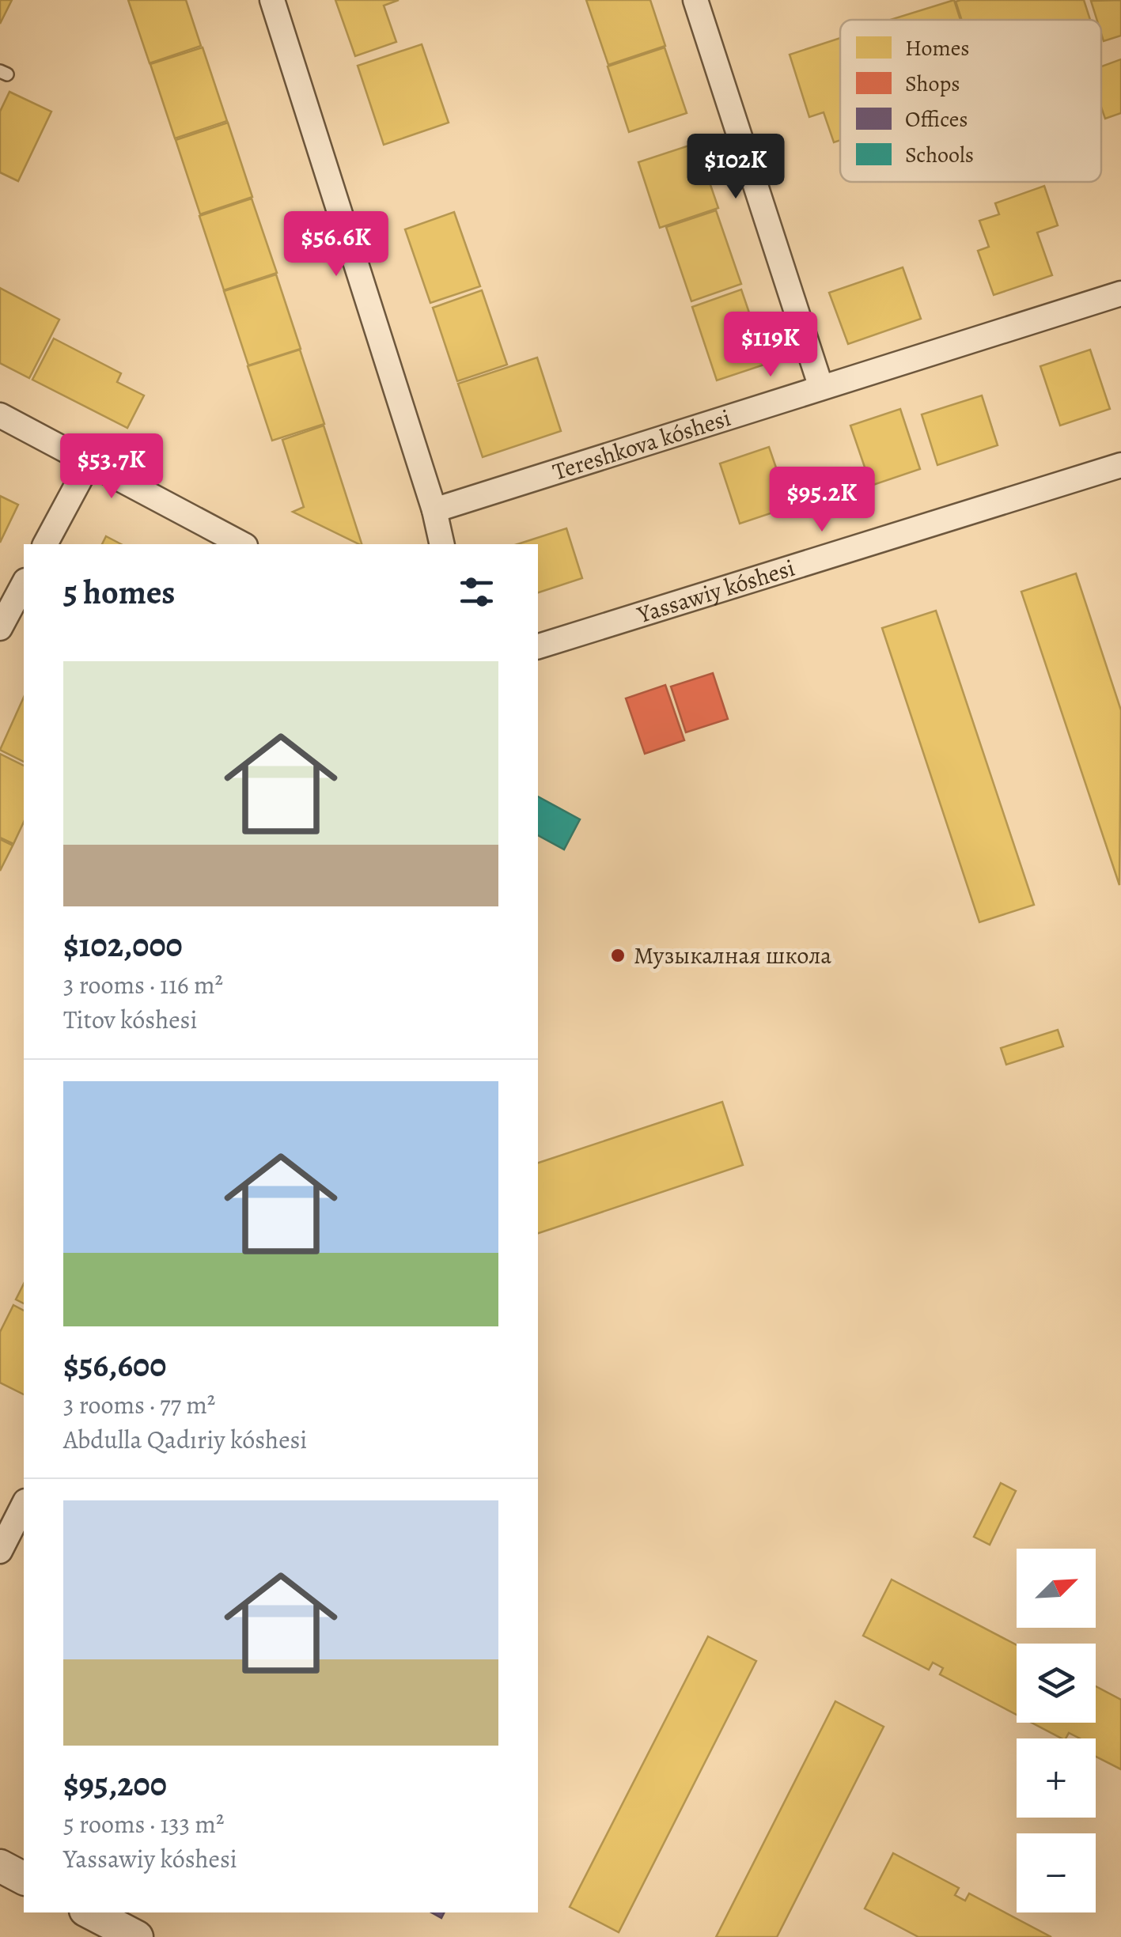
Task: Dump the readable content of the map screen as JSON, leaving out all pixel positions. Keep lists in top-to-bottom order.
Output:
{
  "streets": {
    "street": ["Tereshkova kóshesi", "Yassawiy kóshesi"]
  },
  "places": ["Музыкалная школа"],
  "legend": [
    "Homes",
    "Shops",
    "Offices",
    "Schools"
  ],
  "north": "top right",
  "page": {
    "price": [
      "$102K",
      "$56.6K",
      "$119K",
      "$53.7K",
      "$95.2K"
    ],
    "heading": "5 homes",
    "list": [
      {
        "name": "$102,000",
        "note": "3 rooms · 116 m² · Titov kóshesi"
      },
      {
        "name": "$56,600",
        "note": "3 rooms · 77 m² · Abdulla Qadıriy kóshesi"
      },
      {
        "name": "$95,200",
        "note": "5 rooms · 133 m² · Yassawiy kóshesi"
      }
    ],
    "map_buttons": ["+", "−"]
  }
}
